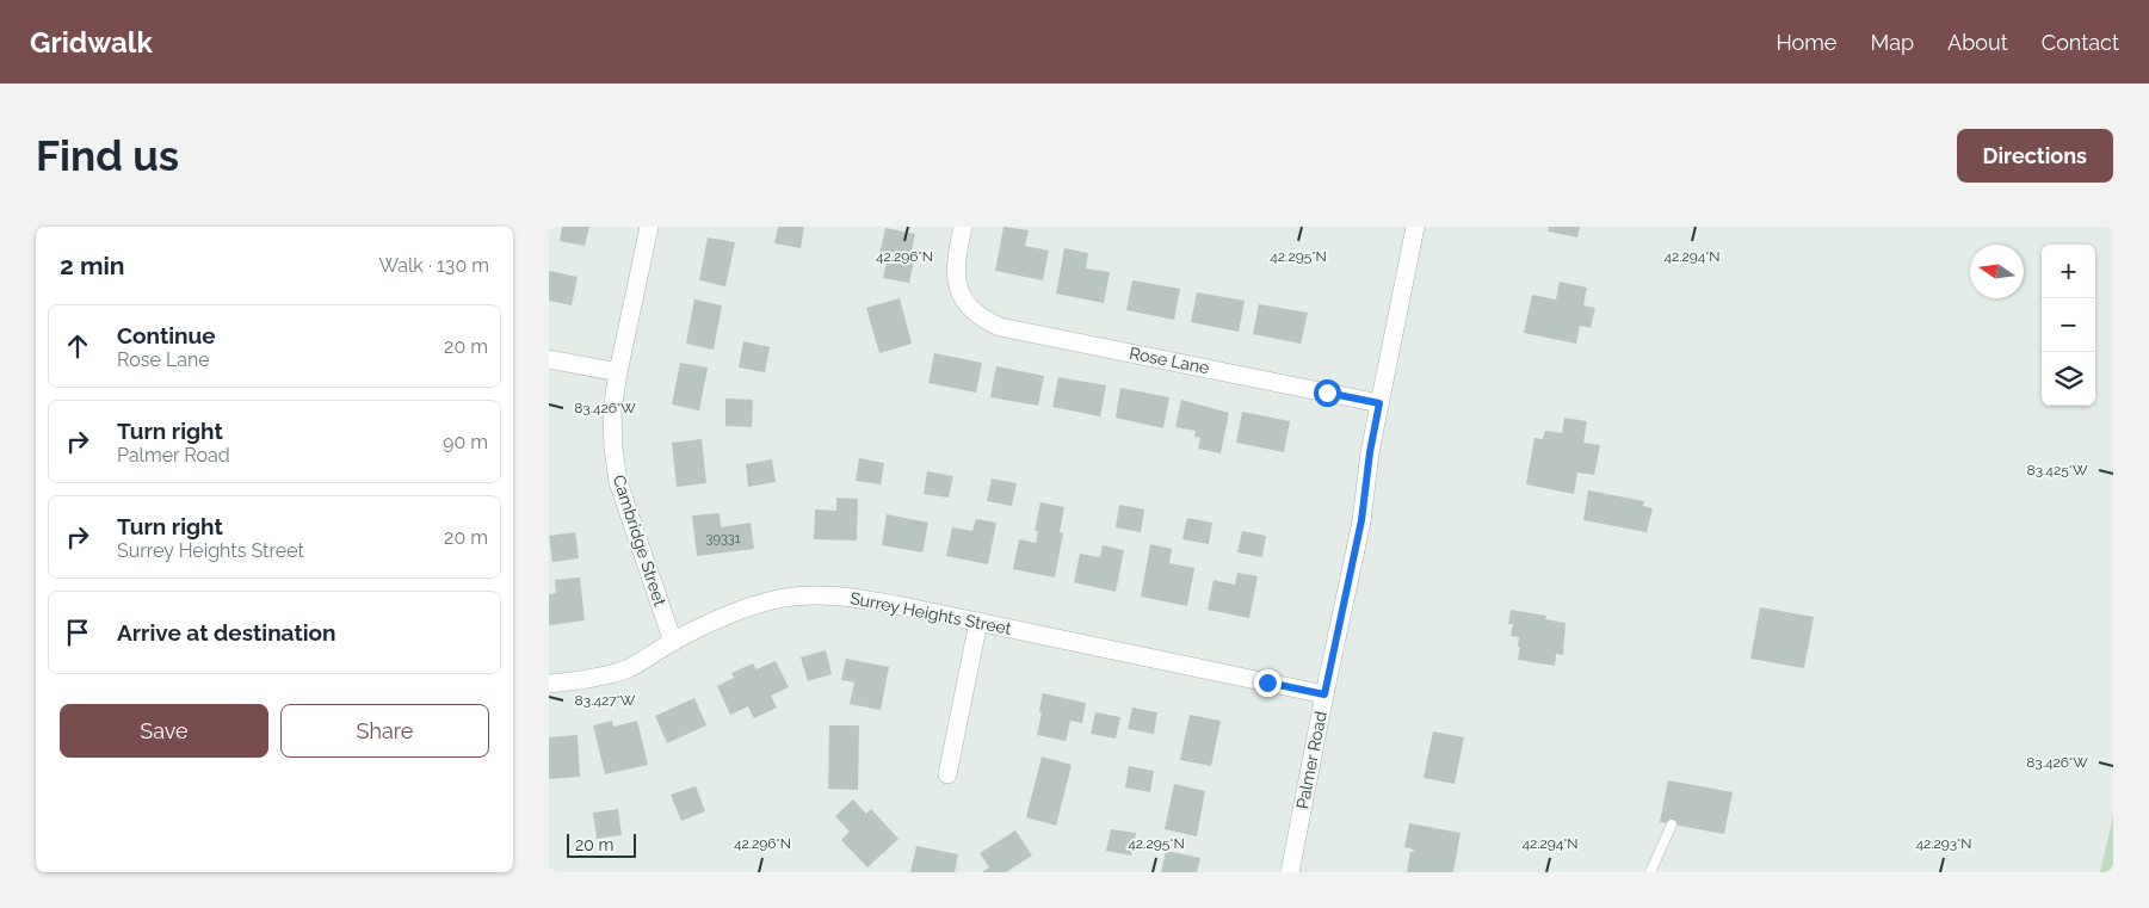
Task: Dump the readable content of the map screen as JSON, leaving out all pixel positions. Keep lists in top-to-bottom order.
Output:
{
  "streets": {
    "street": [
      "Rose Lane",
      "Cambridge Street",
      "Surrey Heights Street",
      "Palmer Road"
    ]
  },
  "crossings": [
    ["Rose Lane", "Palmer Road"],
    ["Cambridge Street", "Surrey Heights Street"],
    ["Surrey Heights Street", "Palmer Road"]
  ],
  "house_numbers": ["39331"],
  "scale_bar": "20 m",
  "north": "left",
  "page": {
    "header": "Gridwalk",
    "nav": [
      "Home",
      "Map",
      "About",
      "Contact"
    ],
    "buttons": [
      "Directions",
      ["Save", "Share"]
    ],
    "title": "Find us",
    "heading": ["2 min", "Walk · 130 m"],
    "map_buttons": ["+", "−"],
    "list": [
      ["Continue", "Rose Lane", "20 m"],
      ["Turn right", "Palmer Road", "90 m"],
      ["Turn right", "Surrey Heights Street", "20 m"],
      "Arrive at destination"
    ],
    "scale": "20 m"
  },
  "coordinates": [
    "42.296°N",
    "42.295°N",
    "42.294°N",
    "83.426°W",
    "83.425°W",
    "83.427°W",
    "42.293°N"
  ]
}
